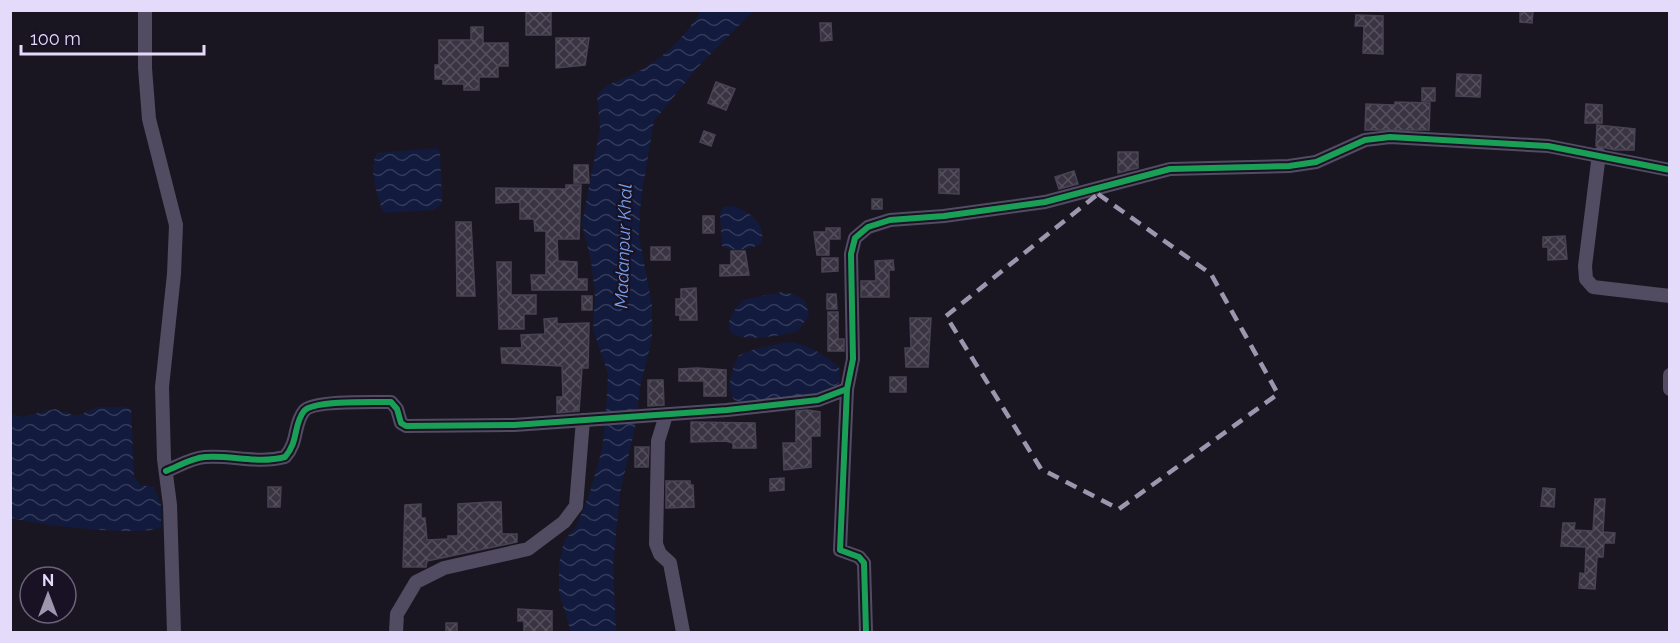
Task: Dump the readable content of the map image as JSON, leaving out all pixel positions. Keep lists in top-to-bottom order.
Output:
{
  "water": ["Madanpur Khal"],
  "scale_bar": "100 m",
  "north": "top"
}
